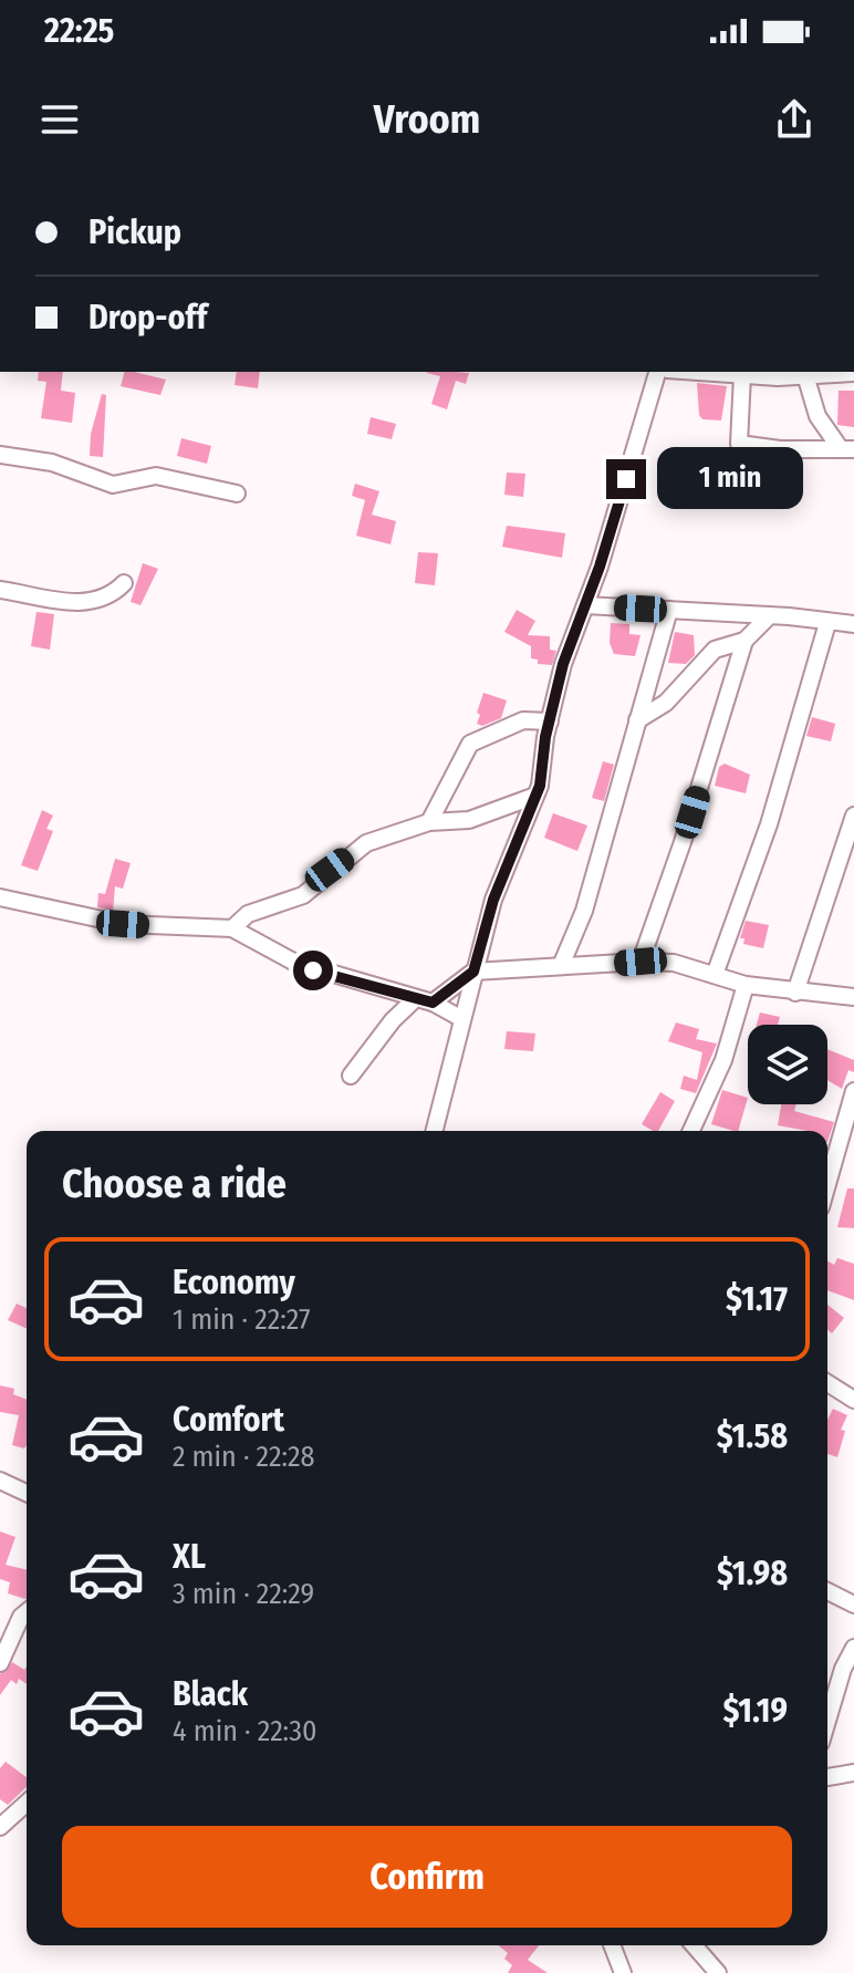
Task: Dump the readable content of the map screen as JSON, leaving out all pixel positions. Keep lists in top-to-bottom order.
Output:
{
  "page": {
    "status": "22:25",
    "header": "Vroom",
    "banner": ["Pickup", "Drop-off"],
    "bubble": "1 min",
    "heading": "Choose a ride",
    "list": [
      {
        "name": "Economy",
        "note": "1 min · 22:27",
        "value": "$1.17"
      },
      {
        "name": "Comfort",
        "note": "2 min · 22:28",
        "value": "$1.58"
      },
      {
        "name": "XL",
        "note": "3 min · 22:29",
        "value": "$1.98"
      },
      {
        "name": "Black",
        "note": "4 min · 22:30",
        "value": "$1.19"
      }
    ],
    "buttons": "Confirm"
  }
}
